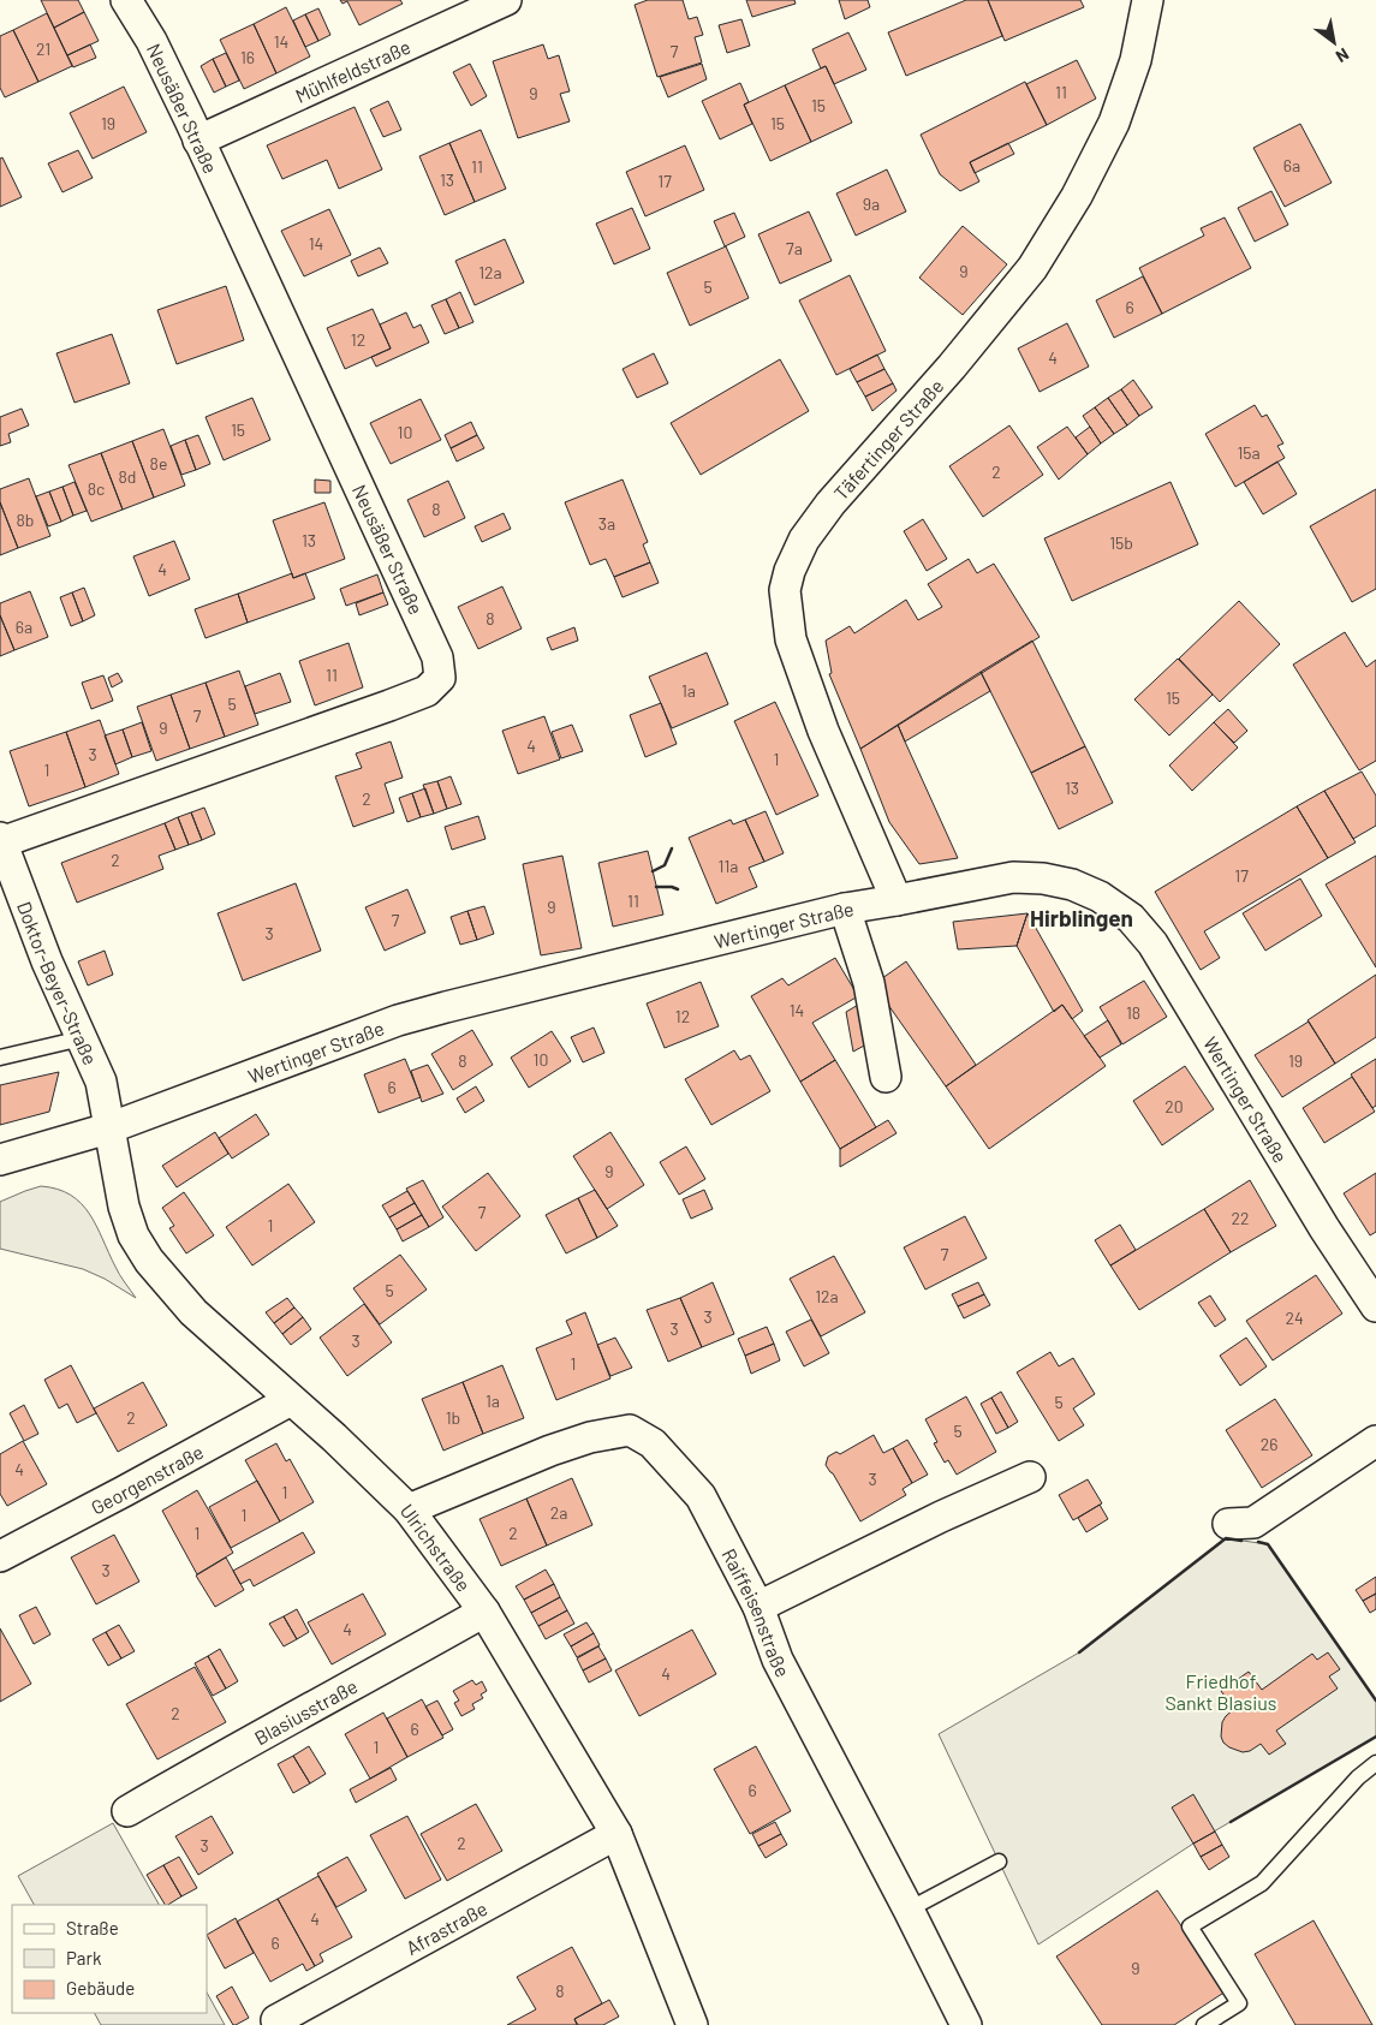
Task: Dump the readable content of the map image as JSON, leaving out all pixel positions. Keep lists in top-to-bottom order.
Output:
{
  "streets": {
    "street": [
      "Mühlfeldstraße",
      "Neusäßer Straße",
      "Täfertinger Straße",
      "Wertinger Straße",
      "Doktor-Beyer-Straße",
      "Georgenstraße",
      "Ulrichstraße",
      "Raiffeisenstraße",
      "Blasiusstraße",
      "Afrastraße"
    ]
  },
  "crossings": [
    ["Mühlfeldstraße", "Neusäßer Straße"],
    ["Neusäßer Straße", "Doktor-Beyer-Straße"],
    ["Täfertinger Straße", "Wertinger Straße"],
    ["Wertinger Straße", "Doktor-Beyer-Straße"],
    ["Wertinger Straße", "Ulrichstraße"],
    ["Doktor-Beyer-Straße", "Ulrichstraße"],
    ["Georgenstraße", "Ulrichstraße"],
    ["Ulrichstraße", "Raiffeisenstraße"],
    ["Ulrichstraße", "Blasiusstraße"],
    ["Ulrichstraße", "Afrastraße"]
  ],
  "districts": ["Hirblingen"],
  "parks": ["Friedhof Sankt Blasius"],
  "house_numbers": [
    "14",
    "21",
    "7",
    "16",
    "11",
    "9",
    "15",
    "19",
    "15",
    "6a",
    "11",
    "13",
    "17",
    "9a",
    "14",
    "7a",
    "9",
    "12a",
    "5",
    "6",
    "12",
    "4",
    "15",
    "10",
    "15a",
    "8e",
    "2",
    "8d",
    "8c",
    "8",
    "8b",
    "3a",
    "13",
    "15b",
    "4",
    "8",
    "6a",
    "11",
    "1a",
    "15",
    "5",
    "7",
    "9",
    "4",
    "3",
    "1",
    "1",
    "13",
    "2",
    "2",
    "11a",
    "17",
    "11",
    "9",
    "7",
    "3",
    "14",
    "18",
    "12",
    "10",
    "8",
    "19",
    "6",
    "20",
    "9",
    "7",
    "22",
    "1",
    "7",
    "5",
    "12a",
    "3",
    "24",
    "3",
    "3",
    "1",
    "1a",
    "5",
    "2",
    "1b",
    "5",
    "26",
    "4",
    "3",
    "1",
    "2a",
    "1",
    "1",
    "2",
    "3",
    "4",
    "4",
    "2",
    "6",
    "1",
    "6",
    "2",
    "3",
    "4",
    "6",
    "9",
    "8"
  ],
  "legend": ["Straße", "Park", "Gebäude"],
  "north": "bottom right"
}
